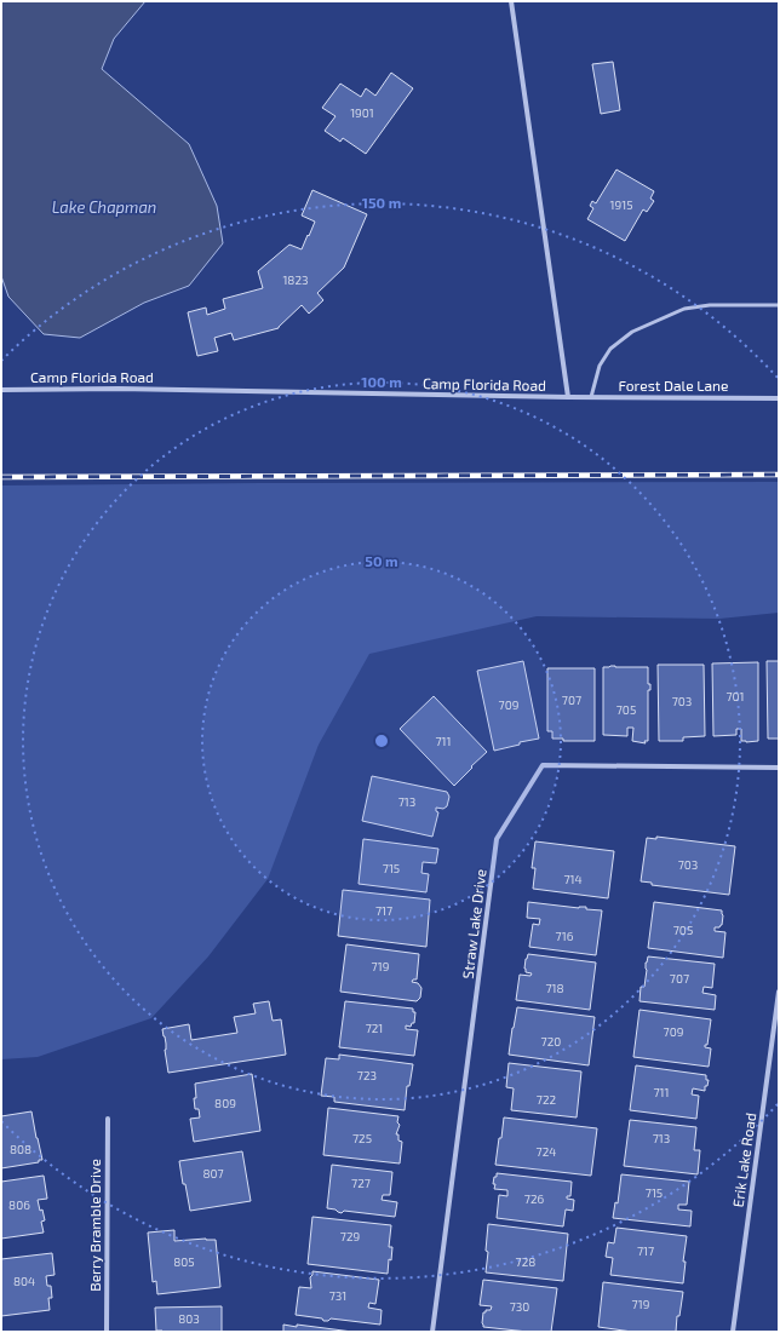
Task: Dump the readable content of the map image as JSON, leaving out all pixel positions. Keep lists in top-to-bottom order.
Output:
{
  "streets": {
    "street": [
      "Camp Florida Road",
      "Forest Dale Lane",
      "Straw Lake Drive",
      "Erik Lake Road",
      "Berry Bramble Drive"
    ]
  },
  "crossings": [
    ["Camp Florida Road", "Forest Dale Lane"]
  ],
  "water": ["Lake Chapman"],
  "house_numbers": [
    "1901",
    "1915",
    "1823",
    "701",
    "707",
    "703",
    "709",
    "705",
    "711",
    "713",
    "703",
    "715",
    "714",
    "717",
    "705",
    "716",
    "719",
    "707",
    "718",
    "721",
    "709",
    "720",
    "723",
    "711",
    "722",
    "809",
    "725",
    "713",
    "808",
    "724",
    "807",
    "727",
    "715",
    "726",
    "806",
    "729",
    "717",
    "805",
    "728",
    "804",
    "731",
    "719",
    "730",
    "803"
  ],
  "rings": ["150 m", "100 m", "50 m"]
}
